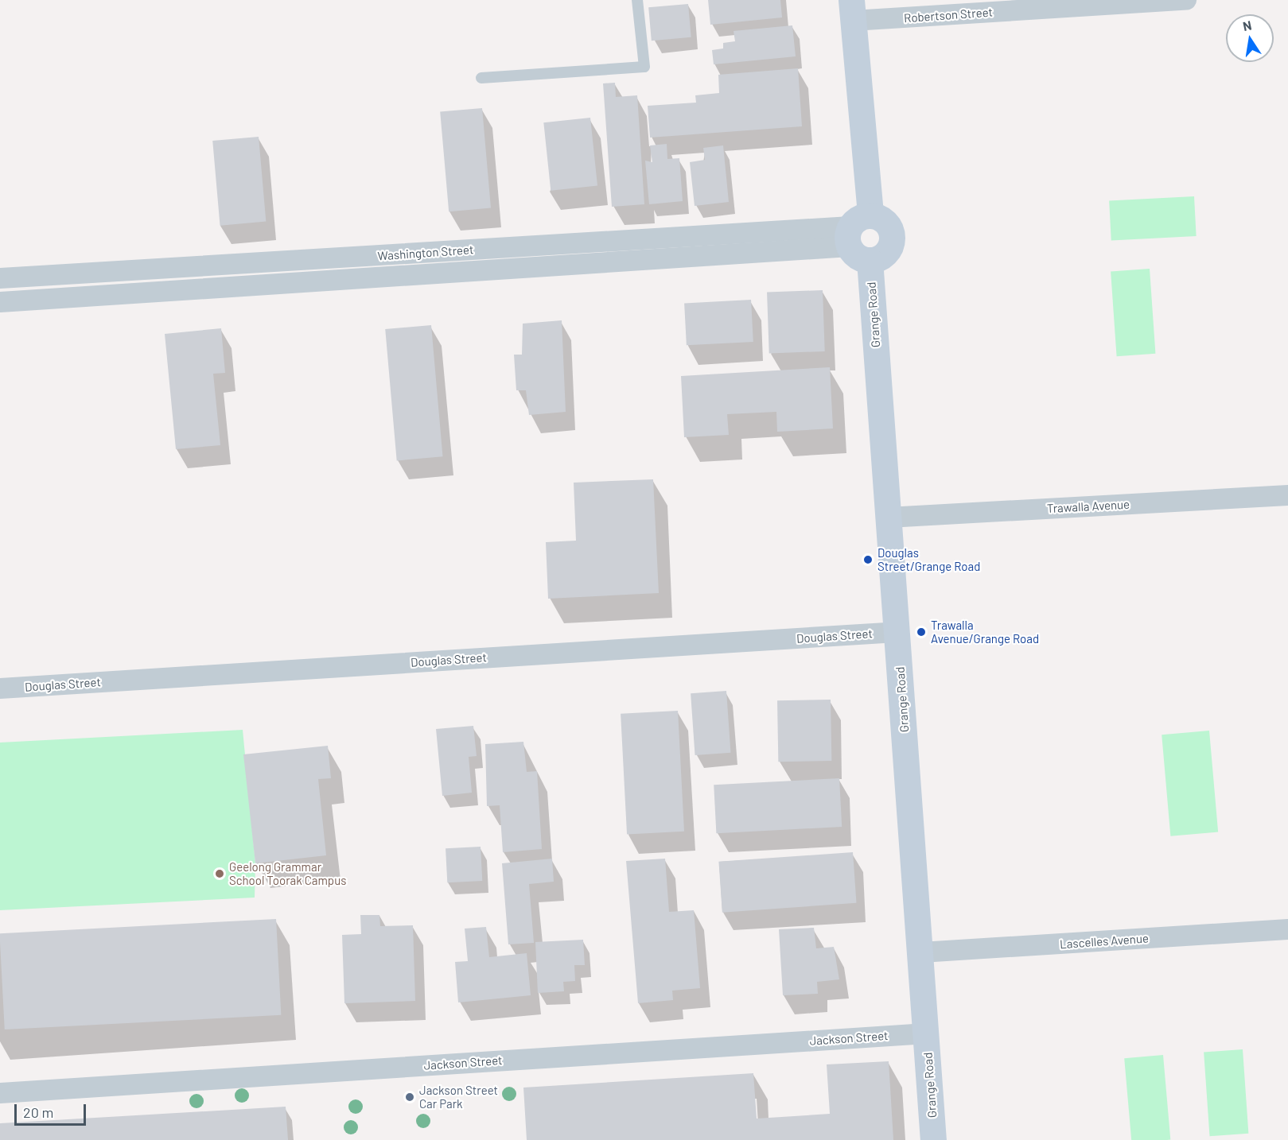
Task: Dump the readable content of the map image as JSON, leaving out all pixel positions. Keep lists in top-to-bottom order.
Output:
{
  "streets": {
    "street": [
      "Robertson Street",
      "Washington Street",
      "Grange Road",
      "Trawalla Avenue",
      "Douglas Street",
      "Lascelles Avenue",
      "Jackson Street"
    ]
  },
  "crossings": [
    ["Robertson Street", "Grange Road"],
    ["Washington Street", "Grange Road"],
    ["Grange Road", "Trawalla Avenue"],
    ["Grange Road", "Douglas Street"],
    ["Grange Road", "Lascelles Avenue"],
    ["Grange Road", "Jackson Street"]
  ],
  "places": [
    "Douglas Street/Grange Road",
    "Trawalla Avenue/Grange Road",
    "Geelong Grammar School Toorak Campus",
    "Jackson Street Car Park"
  ],
  "scale_bar": "20 m",
  "north": "top"
}
